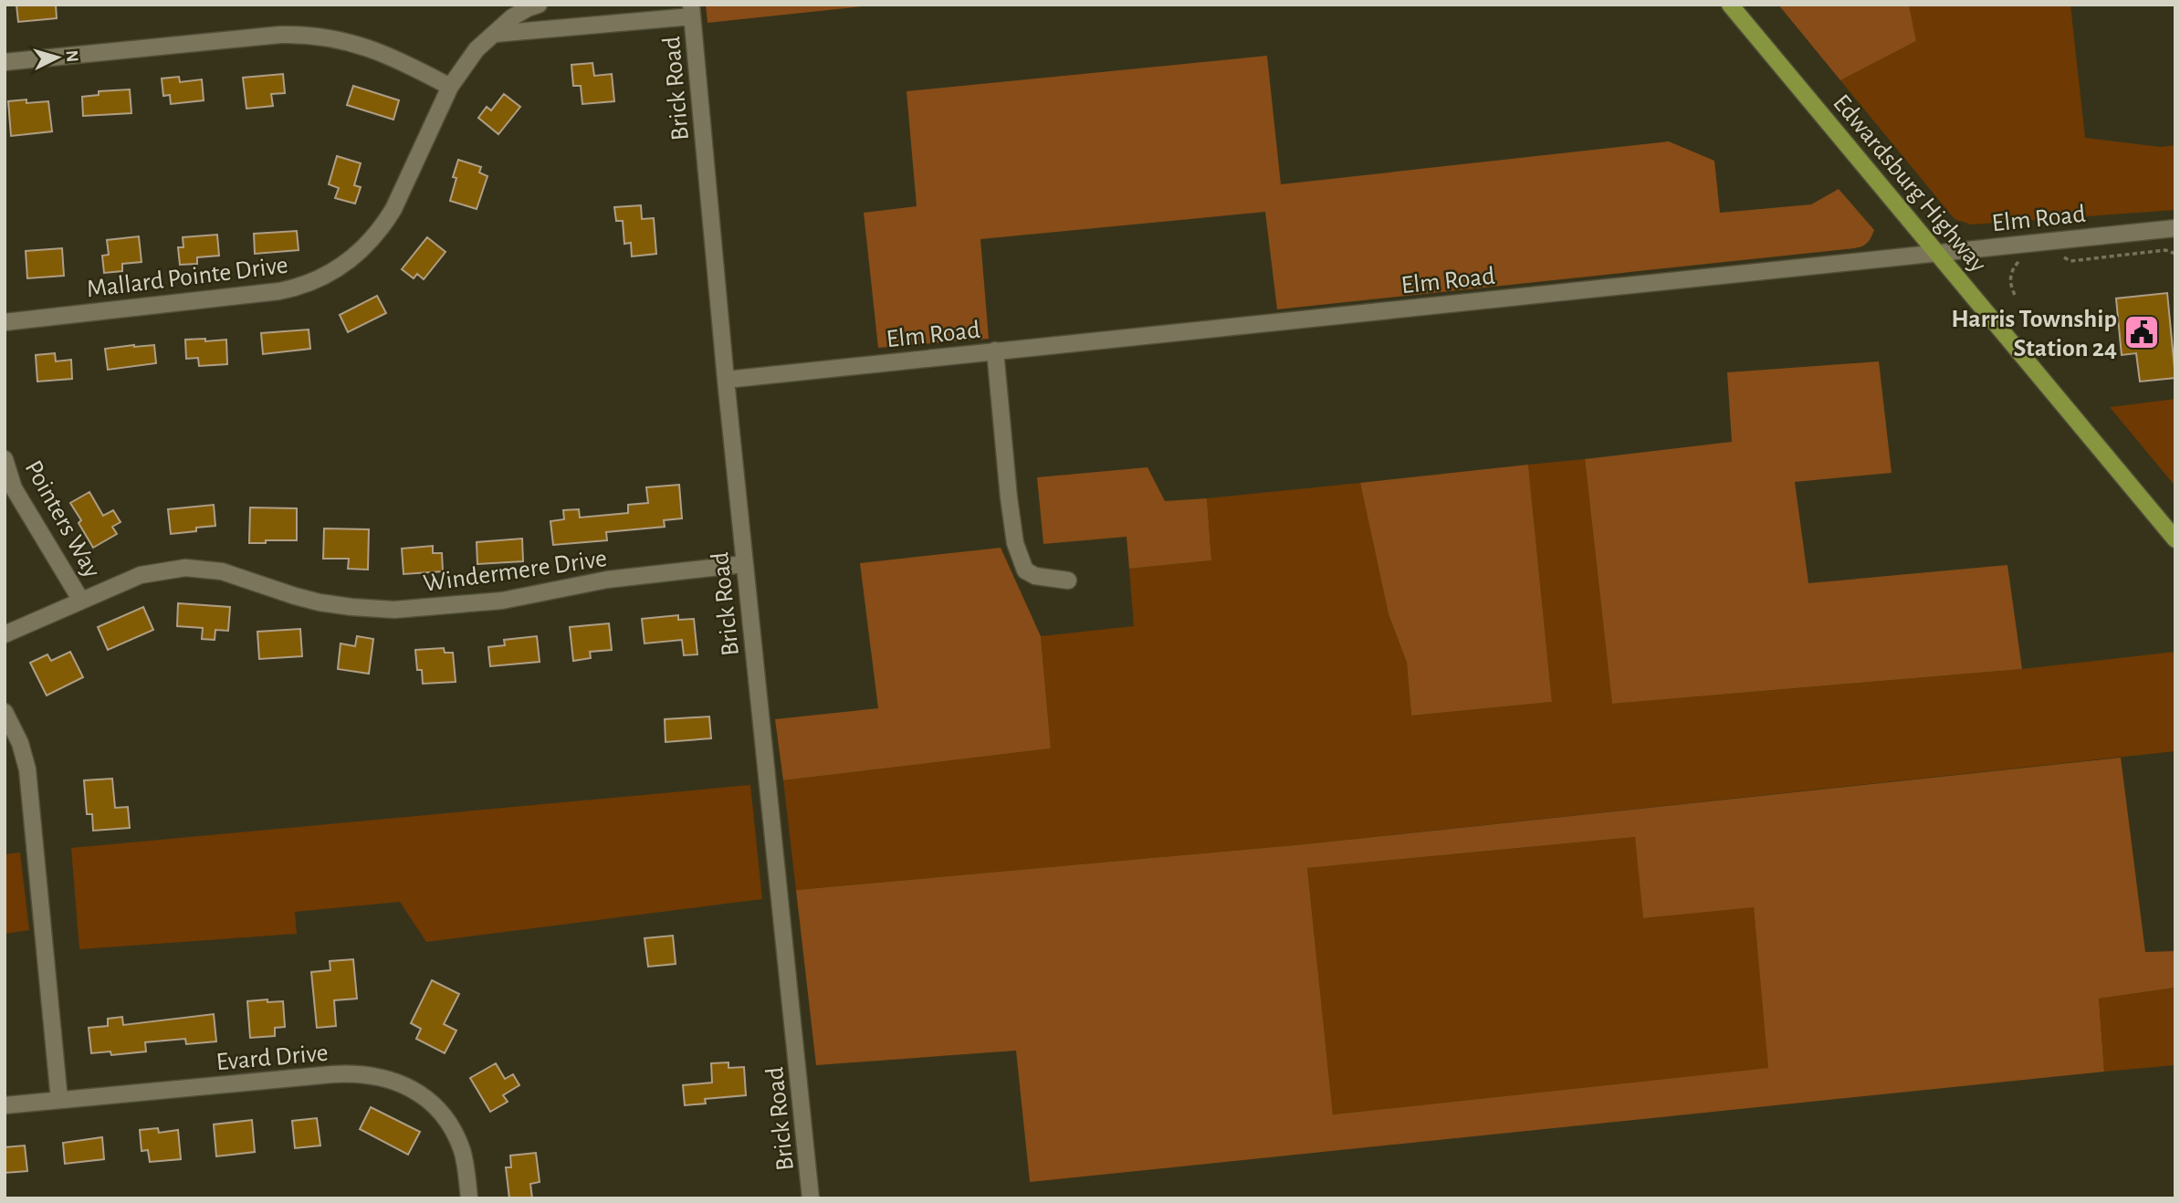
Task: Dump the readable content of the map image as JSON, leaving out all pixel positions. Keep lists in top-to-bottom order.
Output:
{
  "streets": {
    "main road": ["Edwardsburg Highway"],
    "street": [
      "Brick Road",
      "Elm Road",
      "Mallard Pointe Drive",
      "Pointers Way",
      "Windermere Drive",
      "Evard Drive"
    ]
  },
  "crossings": [
    ["Brick Road", "Elm Road"],
    ["Brick Road", "Windermere Drive"],
    ["Edwardsburg Highway", "Elm Road"],
    ["Pointers Way", "Windermere Drive"]
  ],
  "places": {
    "public building": ["Harris Township Station 24"]
  },
  "north": "right"
}
